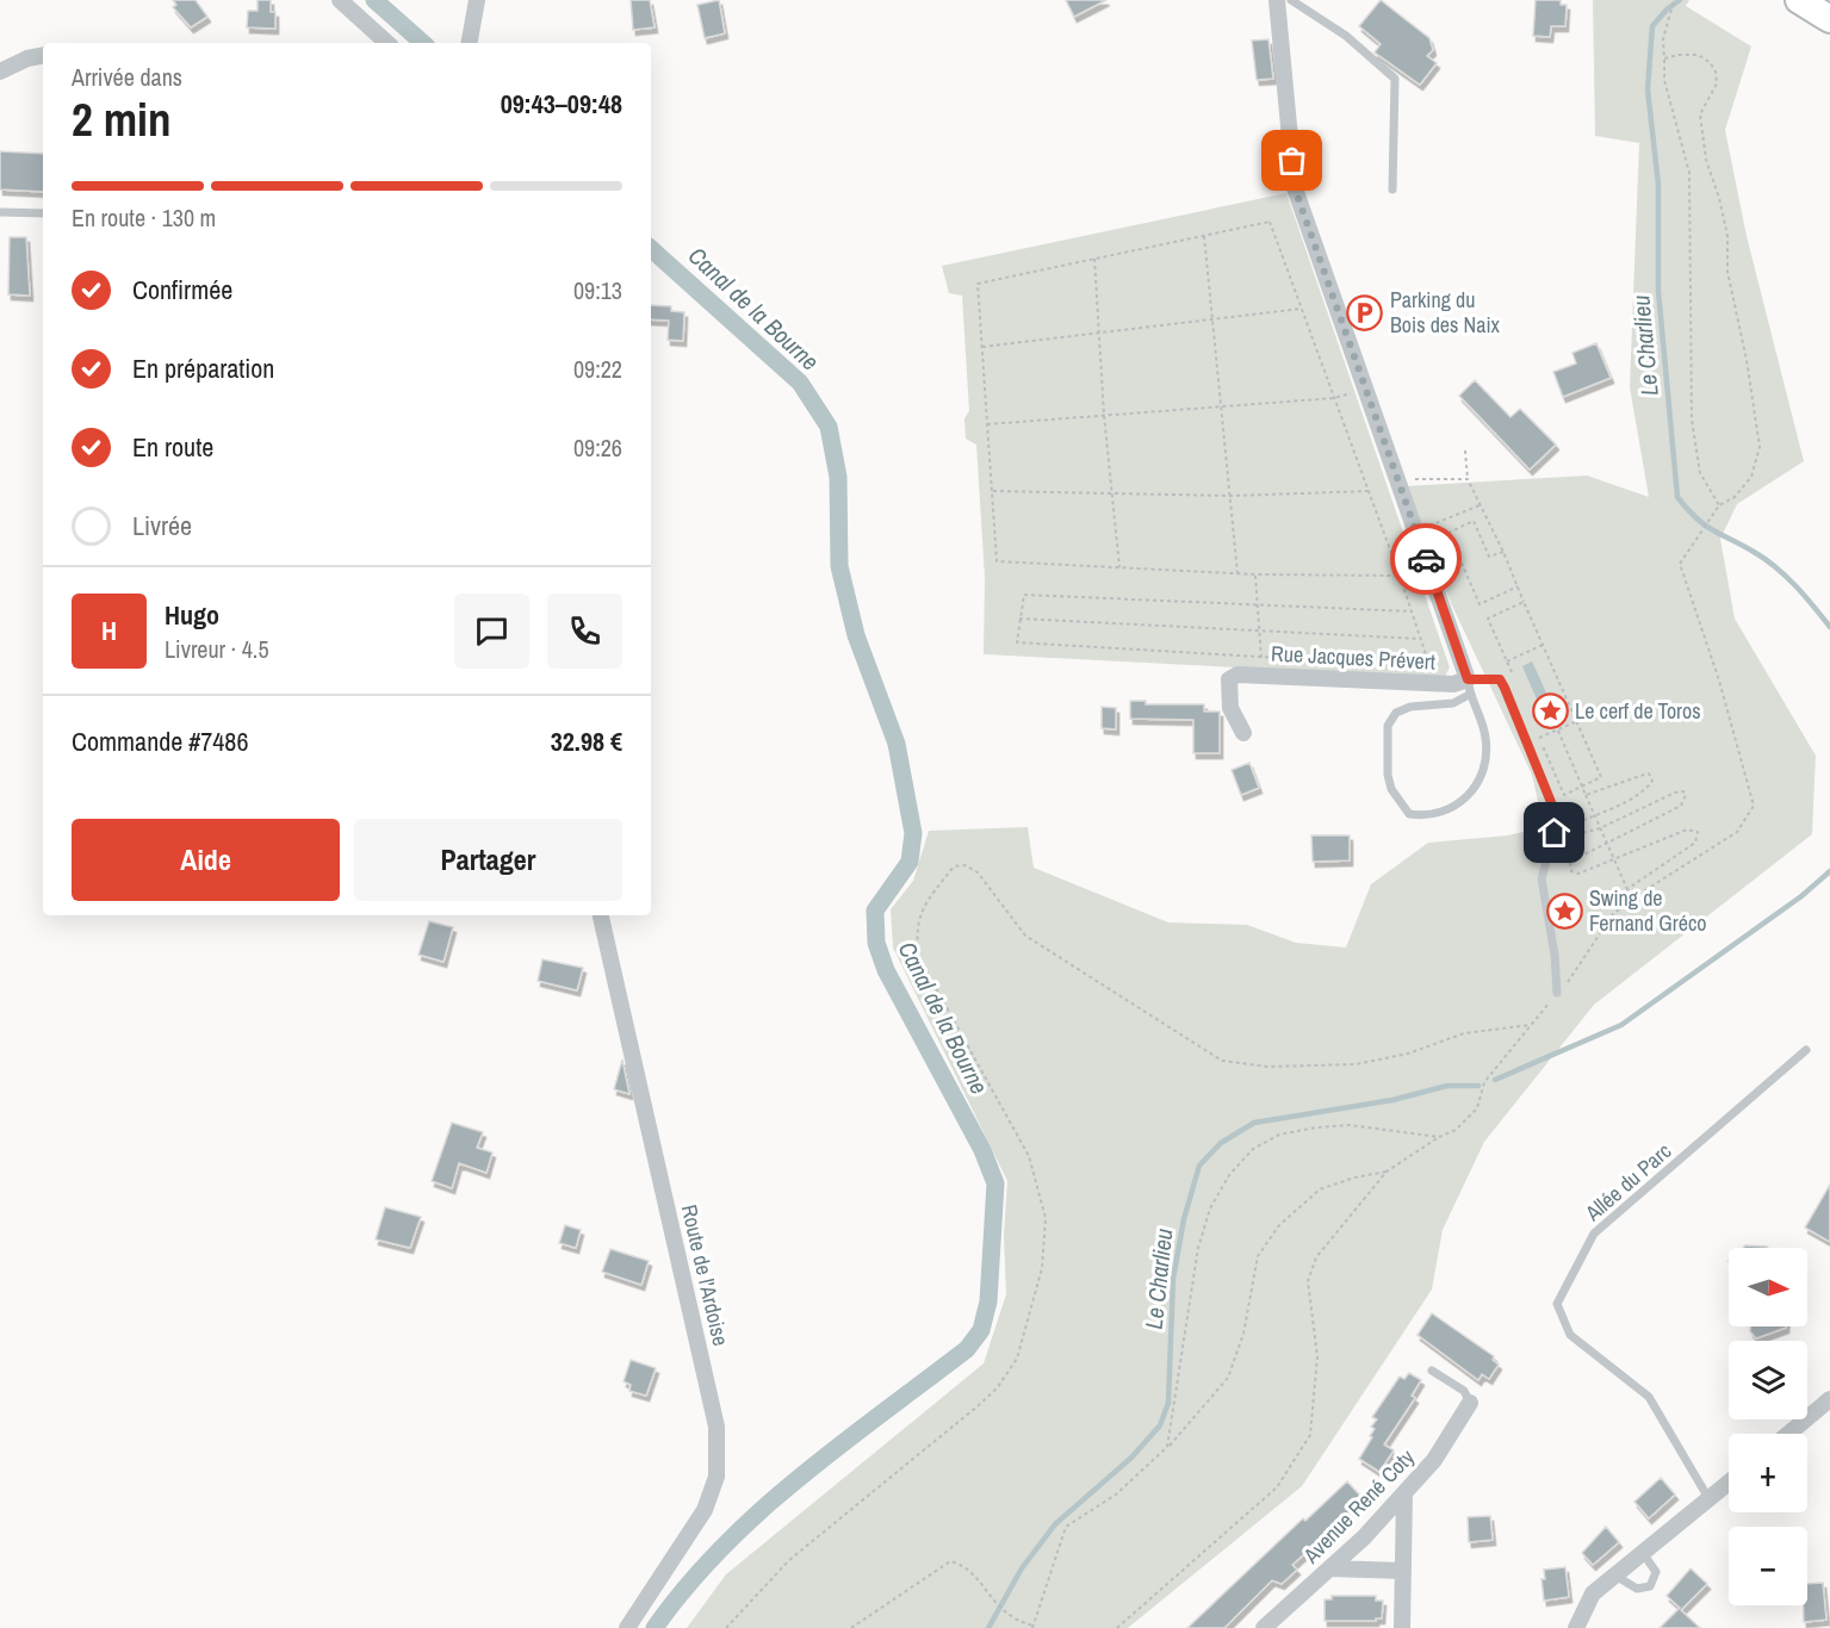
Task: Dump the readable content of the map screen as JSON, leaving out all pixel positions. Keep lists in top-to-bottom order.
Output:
{
  "streets": {
    "street": ["Rue Jacques Prévert", "Route de l'Ardoise", "Avenue René Coty"],
    "lane": ["Allée du Parc"]
  },
  "water": ["Canal de la Bourne", "Le Charlieu"],
  "places": {
    "parking": ["Parking du Bois des Naix"],
    "place": ["Le cerf de Toros", "Swing de Fernand Gréco"]
  },
  "north": "right",
  "page": {
    "heading": ["2 min", "Arrivée dans", "09:43–09:48"],
    "panel": [
      "Hugo",
      "Livreur · 4.5",
      "Commande #7486",
      "32.98 €"
    ],
    "bar": "En route · 130 m",
    "list": [
      ["Confirmée", "09:13"],
      ["En préparation", "09:22"],
      ["En route", "09:26"],
      "Livrée"
    ],
    "round": "H",
    "buttons": ["Aide", "Partager"],
    "map_buttons": ["+", "−"]
  }
}
